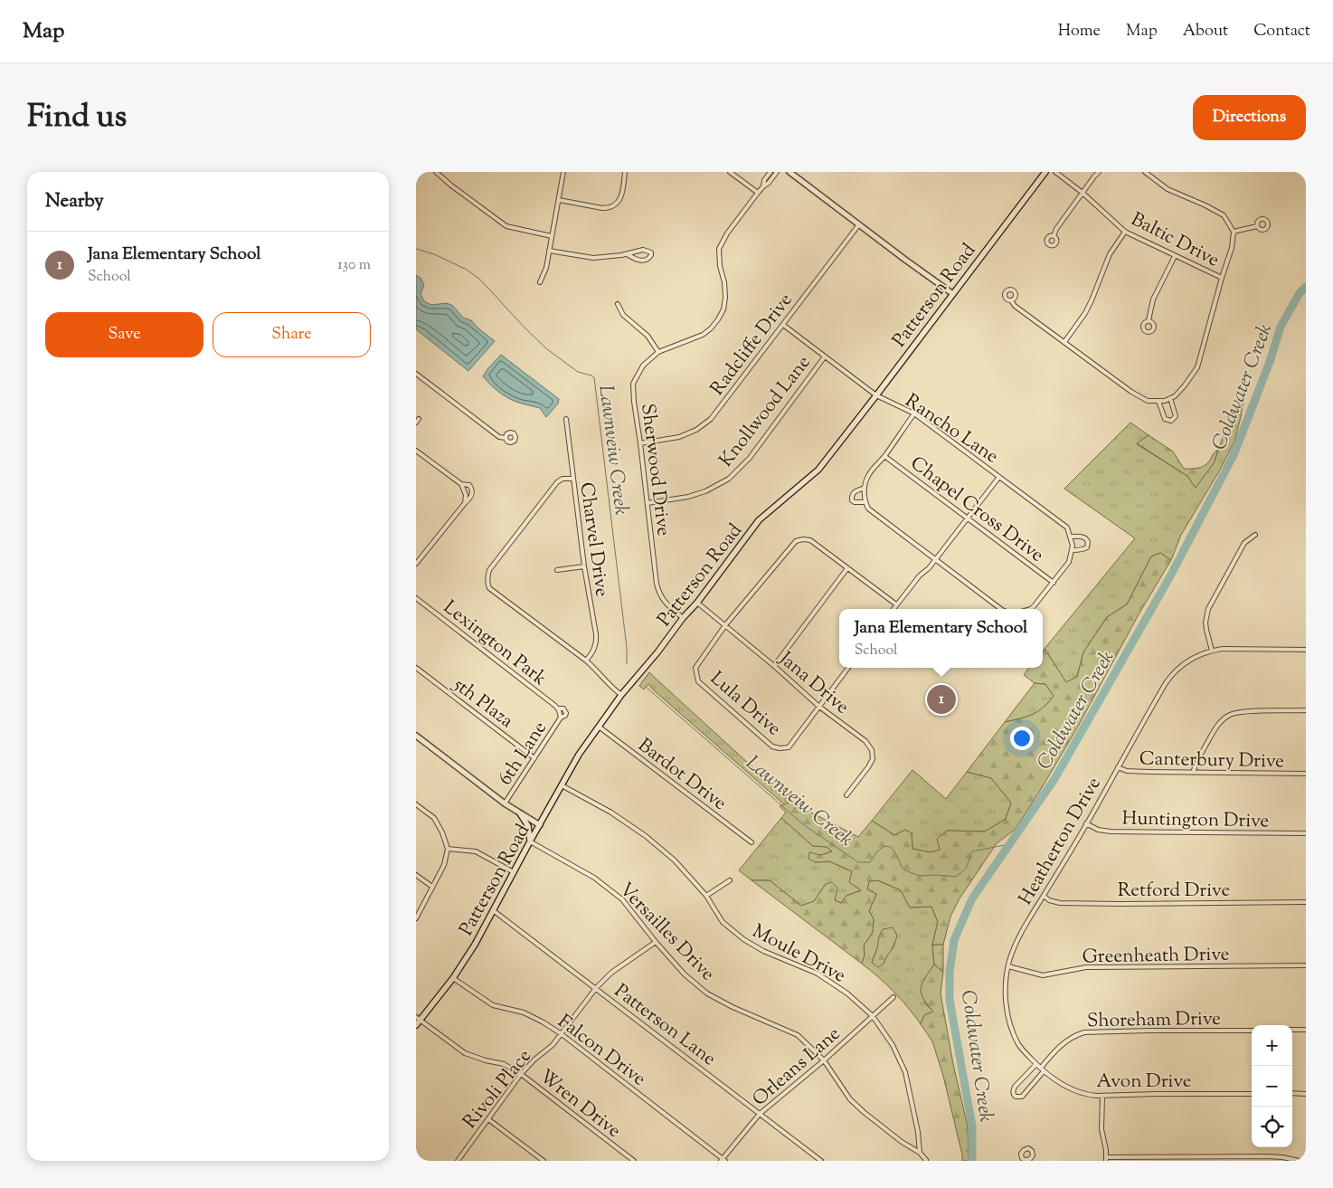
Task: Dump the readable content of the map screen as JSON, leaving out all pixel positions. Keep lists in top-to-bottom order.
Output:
{
  "streets": {
    "main road": ["Patterson Road"],
    "street": [
      "Baltic Drive",
      "Radcliffe Drive",
      "Knollwood Lane",
      "Rancho Lane",
      "Sherwood Drive",
      "Chapel Cross Drive",
      "Charvel Drive",
      "Lexington Park",
      "Jana Drive",
      "5th Plaza",
      "Lula Drive",
      "6th Lane",
      "Canterbury Drive",
      "Bardot Drive",
      "Huntington Drive",
      "Heatherton Drive",
      "Retford Drive",
      "Versailles Drive",
      "Moule Drive",
      "Greenheath Drive",
      "Shoreham Drive",
      "Patterson Lane",
      "Falcon Drive",
      "Orleans Lane",
      "Avon Drive",
      "Rivoli Place",
      "Wren Drive"
    ]
  },
  "crossings": [
    ["Patterson Road", "Rancho Lane"],
    ["Patterson Road", "Sherwood Drive"],
    ["Patterson Road", "Jana Drive"],
    ["Patterson Road", "Bardot Drive"],
    ["Patterson Road", "Versailles Drive"],
    ["Patterson Road", "Moule Drive"],
    ["Patterson Road", "Patterson Lane"],
    ["Patterson Road", "Falcon Drive"],
    ["Patterson Road", "Wren Drive"],
    ["Radcliffe Drive", "Rancho Lane"],
    ["Radcliffe Drive", "Sherwood Drive"],
    ["Knollwood Lane", "Rancho Lane"],
    ["Knollwood Lane", "Sherwood Drive"],
    ["Lexington Park", "6th Lane"],
    ["Jana Drive", "Lula Drive"],
    ["5th Plaza", "6th Lane"],
    ["Canterbury Drive", "Heatherton Drive"],
    ["Huntington Drive", "Heatherton Drive"],
    ["Heatherton Drive", "Retford Drive"],
    ["Heatherton Drive", "Greenheath Drive"],
    ["Heatherton Drive", "Shoreham Drive"],
    ["Heatherton Drive", "Avon Drive"],
    ["Versailles Drive", "Moule Drive"],
    ["Versailles Drive", "Orleans Lane"],
    ["Versailles Drive", "Rivoli Place"],
    ["Moule Drive", "Orleans Lane"],
    ["Shoreham Drive", "Avon Drive"],
    ["Patterson Lane", "Orleans Lane"],
    ["Patterson Lane", "Rivoli Place"],
    ["Falcon Drive", "Orleans Lane"],
    ["Falcon Drive", "Rivoli Place"],
    ["Rivoli Place", "Wren Drive"]
  ],
  "water": ["Coldwater Creek", "Lawnveiw Creek"],
  "page": {
    "header": "Map",
    "nav": [
      "Home",
      "Map",
      "About",
      "Contact"
    ],
    "title": "Find us",
    "buttons": [
      "Directions",
      ["Save", "Share"]
    ],
    "heading": "Nearby",
    "list": [
      {
        "mark": "1",
        "name": "Jana Elementary School",
        "note": "School",
        "value": "130 m"
      }
    ],
    "popup": ["Jana Elementary School", "School"],
    "pins": "1",
    "map_buttons": ["+", "−"]
  }
}
